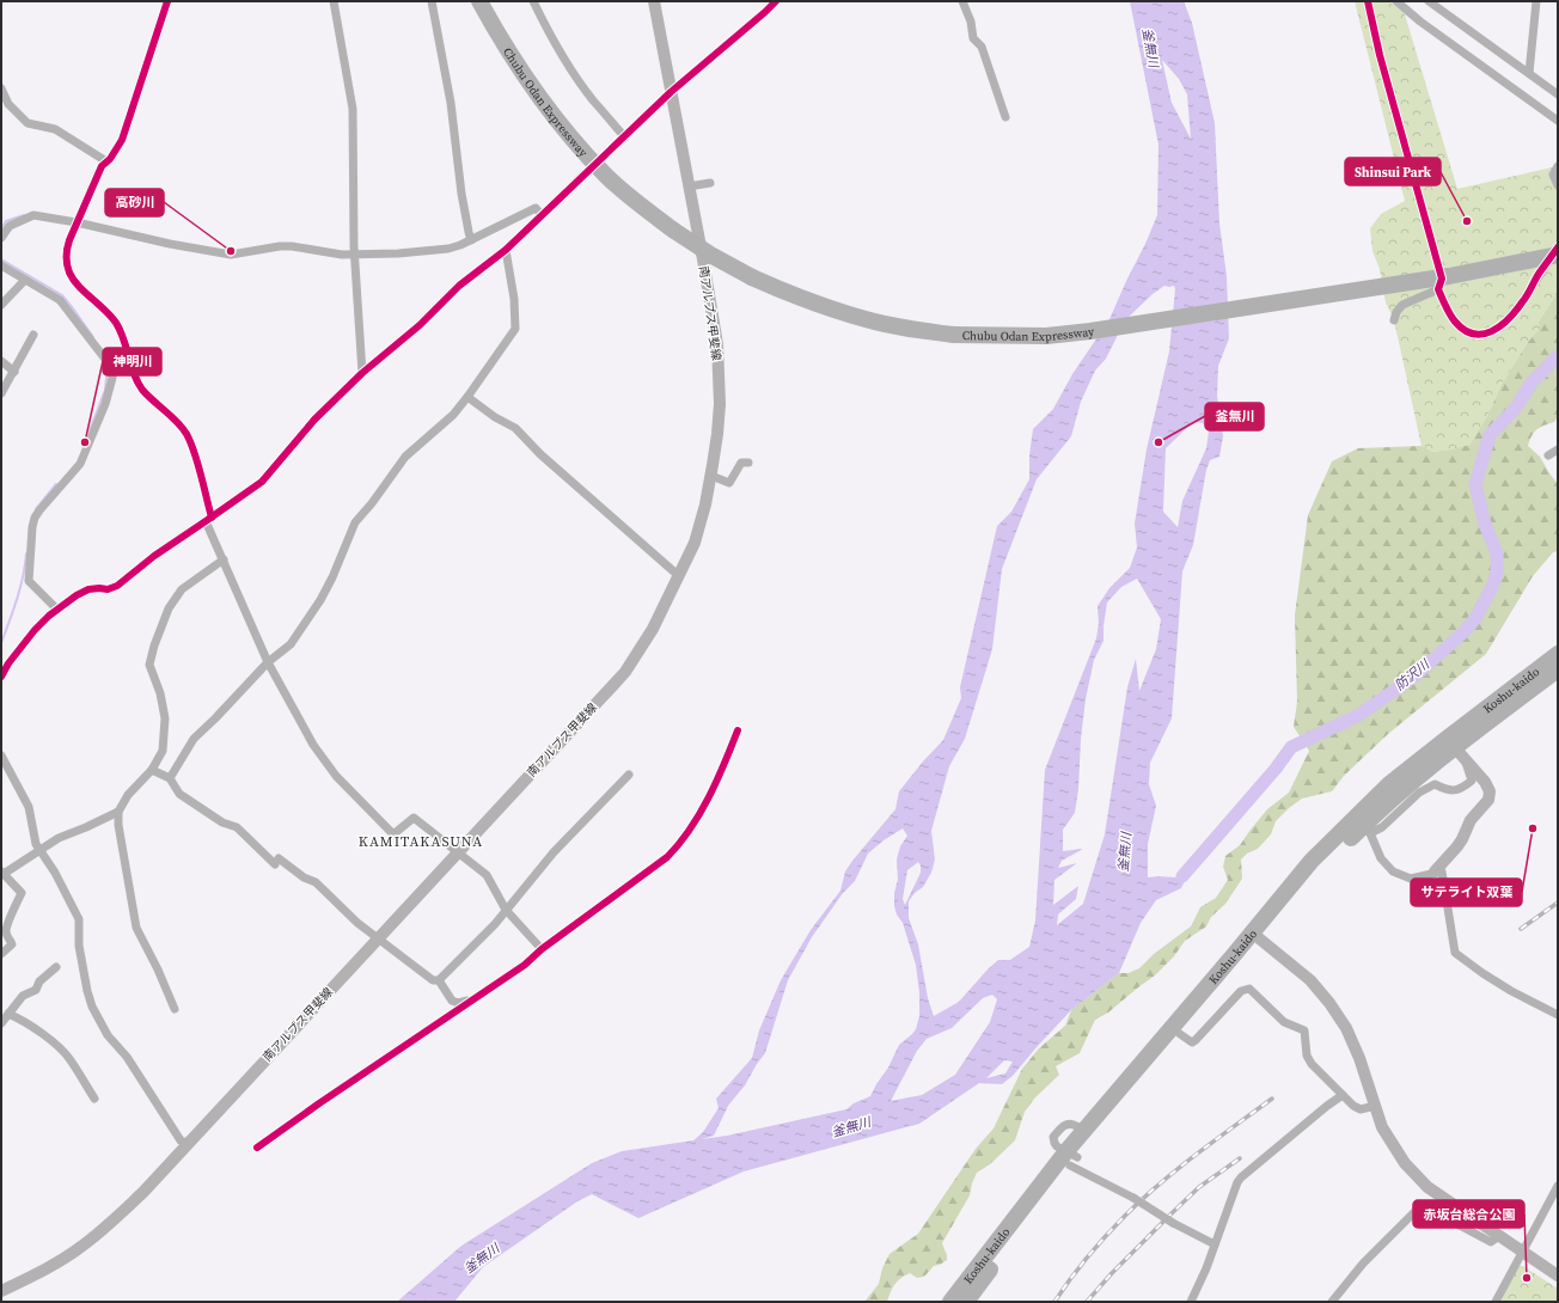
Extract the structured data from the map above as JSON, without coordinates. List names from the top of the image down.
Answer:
{
  "streets": {
    "highway": ["Chubu Odan Expressway", "Koshu-kaido"],
    "main road": ["南アルプス甲斐線"]
  },
  "districts": ["KAMITAKASUNA"],
  "water": ["釜無川", "防沢川"],
  "places": [
    "Shinsui Park",
    "高砂川",
    "神明川",
    "釜無川",
    "サテライト双葉",
    "赤坂台総合公園"
  ]
}
